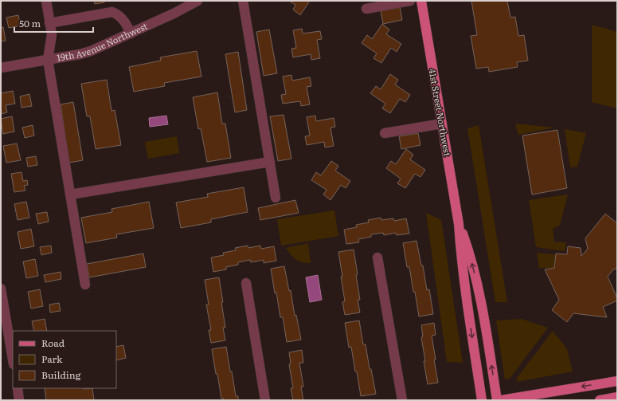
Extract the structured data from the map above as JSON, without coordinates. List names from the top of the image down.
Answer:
{
  "streets": {
    "main road": ["41st Street Northwest"],
    "street": ["19th Avenue Northwest"]
  },
  "legend": ["Road", "Park", "Building"],
  "scale_bar": "50 m"
}
